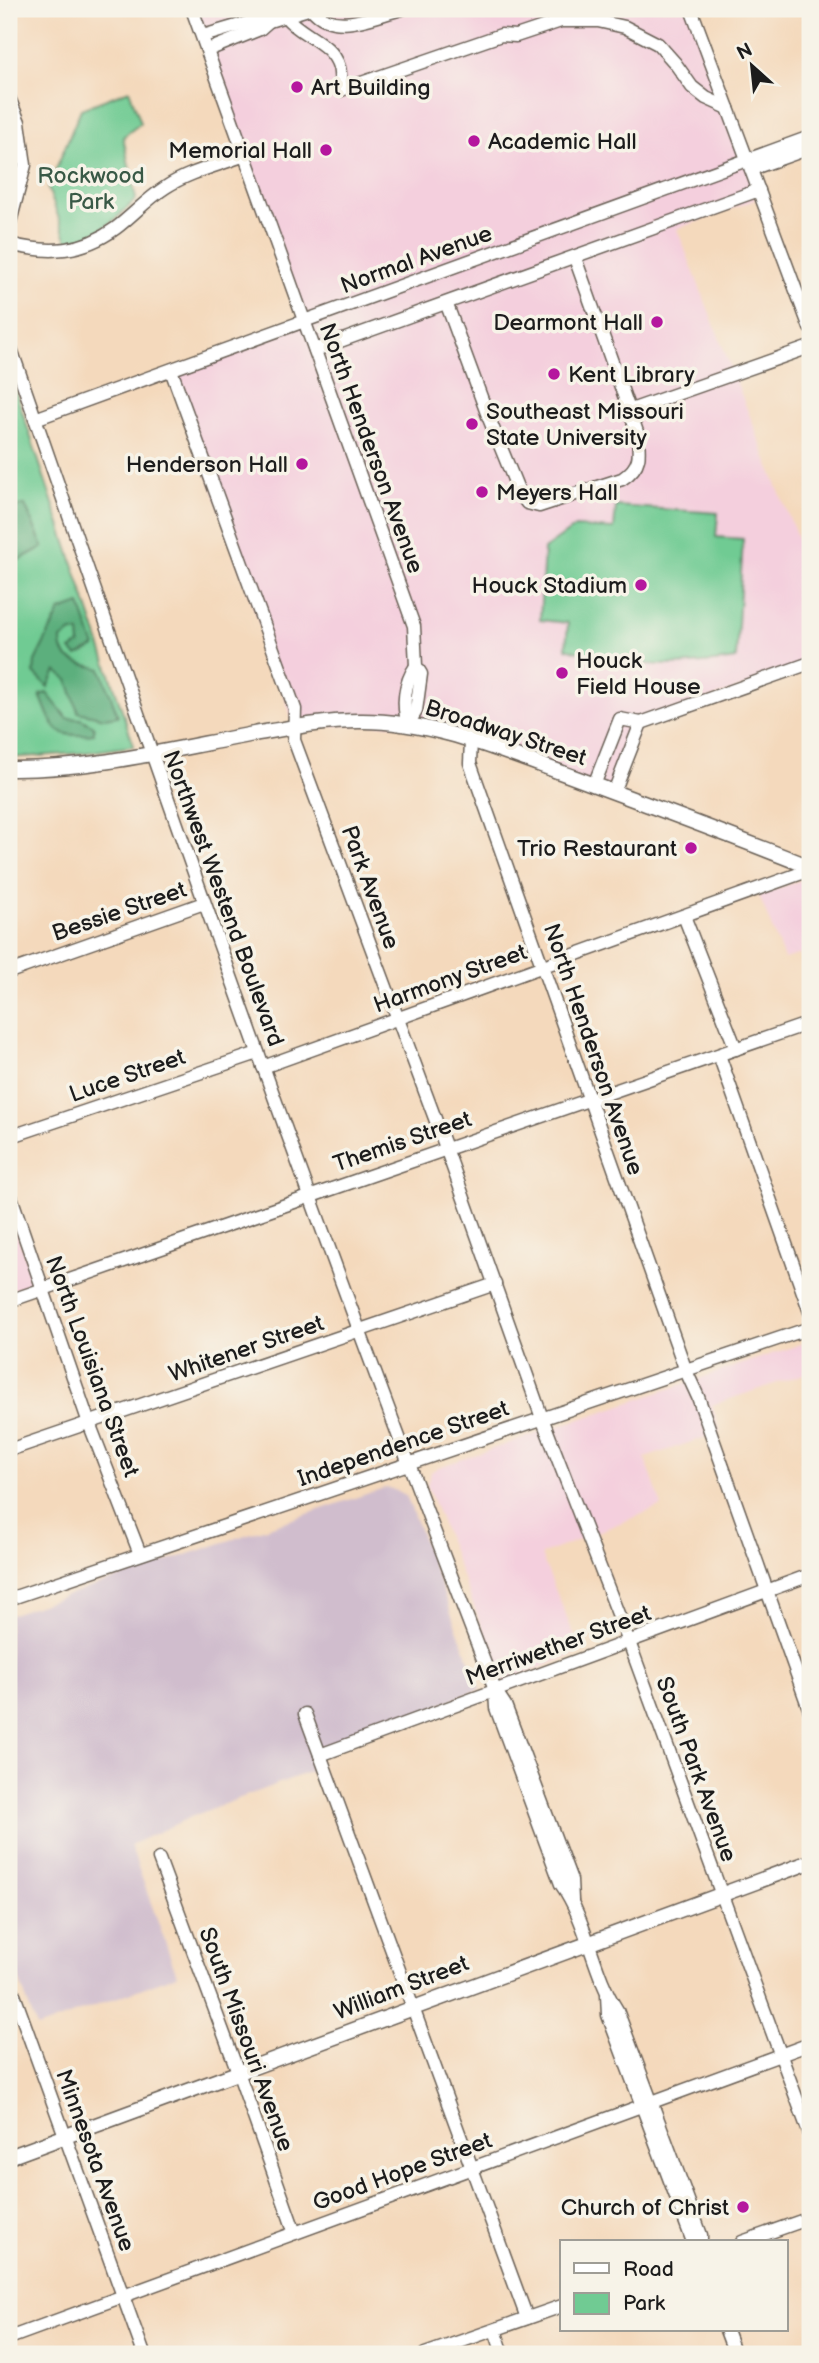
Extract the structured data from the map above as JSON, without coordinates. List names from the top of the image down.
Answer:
{
  "streets": {
    "main road": ["Broadway Street", "William Street"],
    "street": [
      "Normal Avenue",
      "North Henderson Avenue",
      "Park Avenue",
      "Northwest Westend Boulevard",
      "Bessie Street",
      "Harmony Street",
      "Luce Street",
      "Themis Street",
      "Whitener Street",
      "North Louisiana Street",
      "Independence Street",
      "Merriwether Street",
      "South Park Avenue",
      "South Missouri Avenue",
      "Minnesota Avenue",
      "Good Hope Street"
    ]
  },
  "crossings": [
    ["Normal Avenue", "North Henderson Avenue"],
    ["Normal Avenue", "Park Avenue"],
    ["Normal Avenue", "Northwest Westend Boulevard"],
    ["North Henderson Avenue", "Broadway Street"],
    ["North Henderson Avenue", "Harmony Street"],
    ["North Henderson Avenue", "Themis Street"],
    ["North Henderson Avenue", "Independence Street"],
    ["North Henderson Avenue", "Merriwether Street"],
    ["Broadway Street", "Park Avenue"],
    ["Broadway Street", "Northwest Westend Boulevard"],
    ["Broadway Street", "Harmony Street"],
    ["Park Avenue", "Harmony Street"],
    ["Park Avenue", "Themis Street"],
    ["Park Avenue", "Whitener Street"],
    ["Park Avenue", "Independence Street"],
    ["Park Avenue", "South Park Avenue"],
    ["Northwest Westend Boulevard", "Bessie Street"],
    ["Northwest Westend Boulevard", "Harmony Street"],
    ["Northwest Westend Boulevard", "Luce Street"],
    ["Northwest Westend Boulevard", "Themis Street"],
    ["Northwest Westend Boulevard", "Whitener Street"],
    ["Northwest Westend Boulevard", "Independence Street"],
    ["Northwest Westend Boulevard", "Merriwether Street"],
    ["Northwest Westend Boulevard", "William Street"],
    ["Northwest Westend Boulevard", "Good Hope Street"],
    ["Themis Street", "North Louisiana Street"],
    ["Whitener Street", "North Louisiana Street"],
    ["North Louisiana Street", "Independence Street"],
    ["Independence Street", "South Park Avenue"],
    ["Merriwether Street", "South Park Avenue"],
    ["South Park Avenue", "William Street"],
    ["South Park Avenue", "Good Hope Street"],
    ["William Street", "South Missouri Avenue"],
    ["William Street", "Minnesota Avenue"],
    ["South Missouri Avenue", "Good Hope Street"],
    ["Minnesota Avenue", "Good Hope Street"]
  ],
  "parks": ["Rockwood Park"],
  "places": [
    "Art Building",
    "Academic Hall",
    "Memorial Hall",
    "Dearmont Hall",
    "Kent Library",
    "Southeast Missouri State University",
    "Henderson Hall",
    "Meyers Hall",
    "Houck Stadium",
    "Houck Field House",
    "Trio Restaurant",
    "Church of Christ"
  ],
  "legend": ["Road", "Park"],
  "north": "top left"
}
